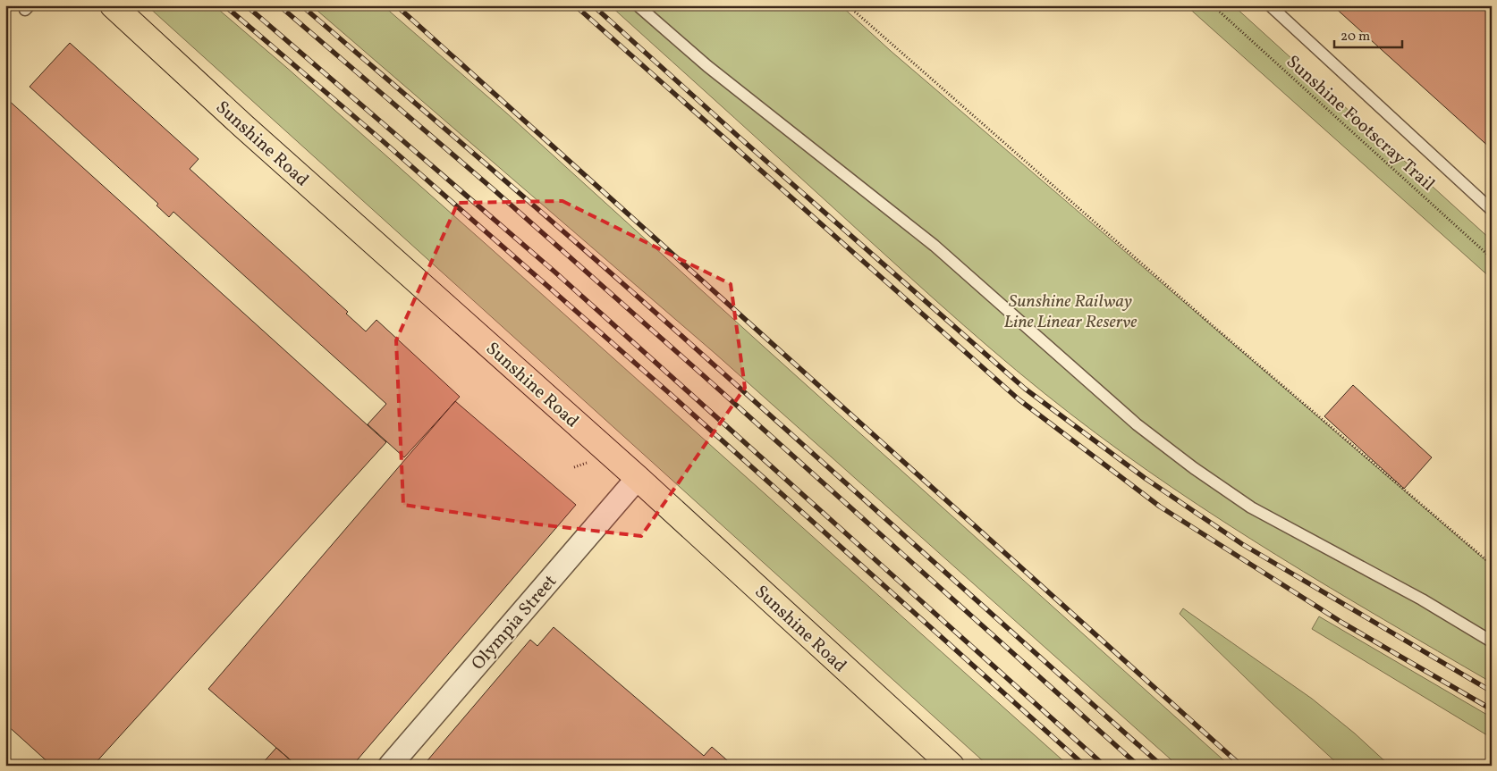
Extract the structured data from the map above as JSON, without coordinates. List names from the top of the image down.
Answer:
{
  "streets": {
    "main road": ["Sunshine Road"],
    "street": ["Olympia Street"],
    "path": ["Sunshine Footscray Trail"]
  },
  "crossings": [
    ["Sunshine Road", "Olympia Street"]
  ],
  "parks": ["Sunshine Railway Line Linear Reserve"],
  "scale_bar": "20 m"
}
